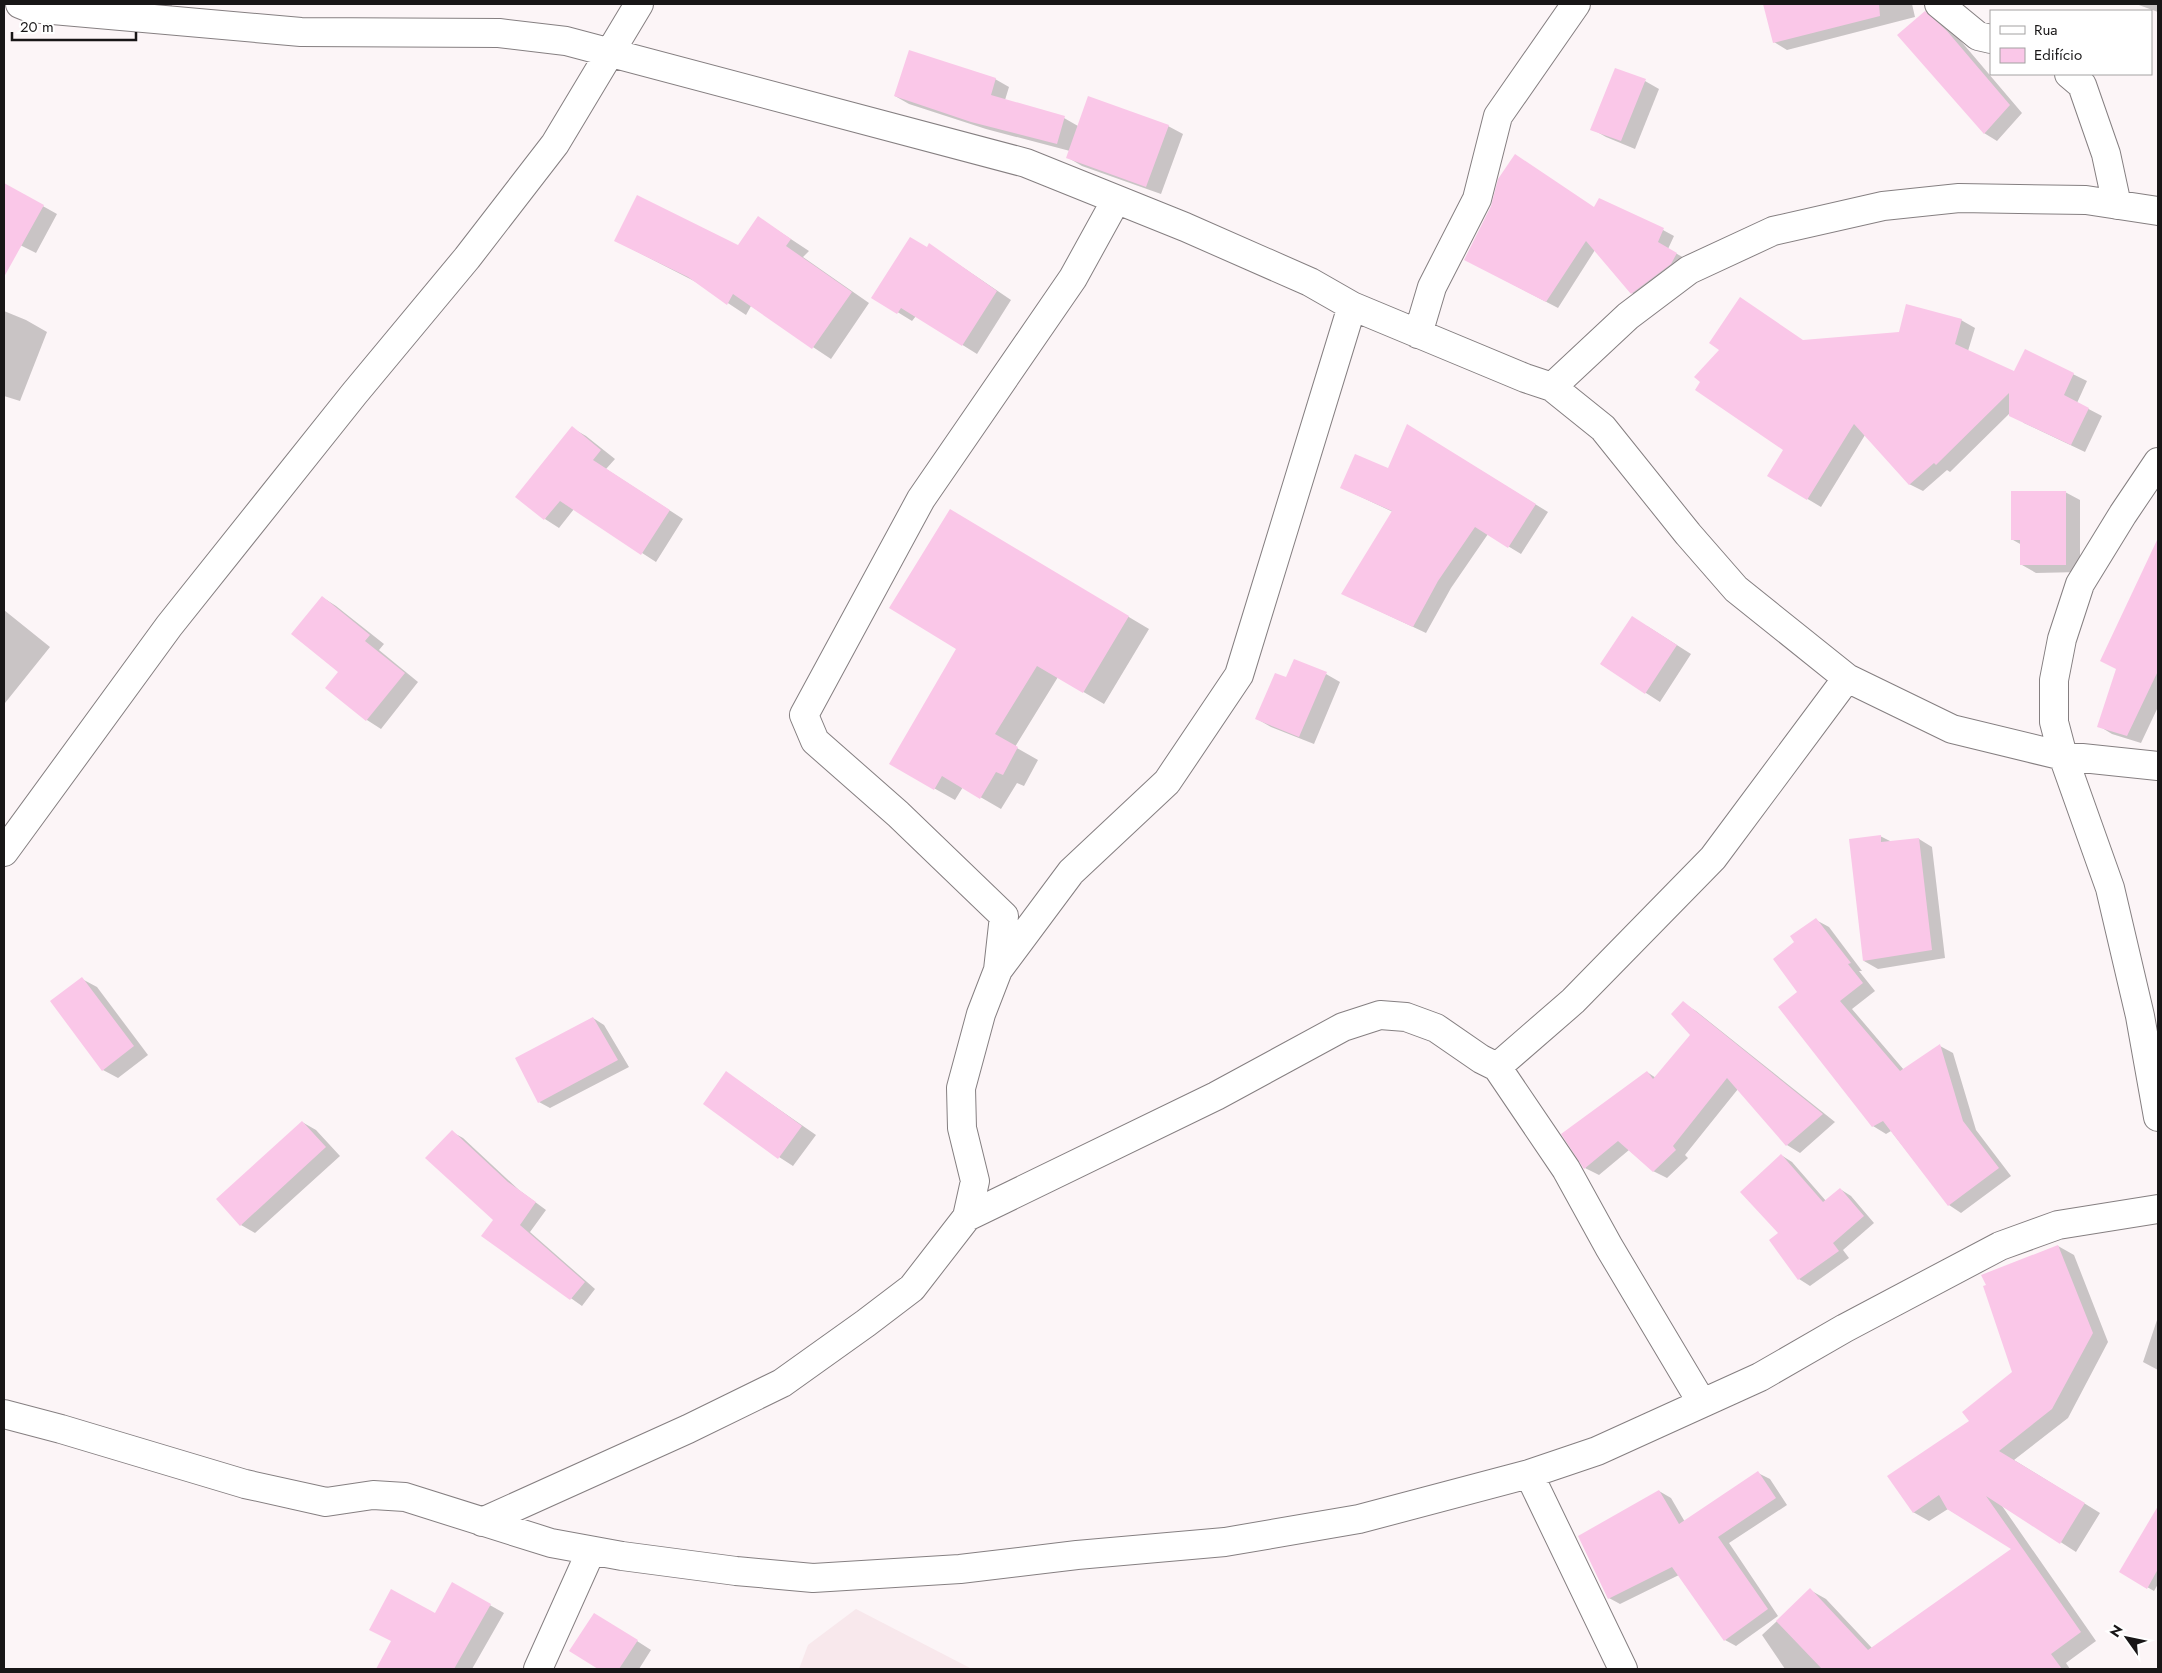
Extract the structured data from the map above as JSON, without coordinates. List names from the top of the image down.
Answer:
{
  "legend": ["Rua", "Edifício"],
  "scale_bar": "20 m",
  "north": "top left"
}
